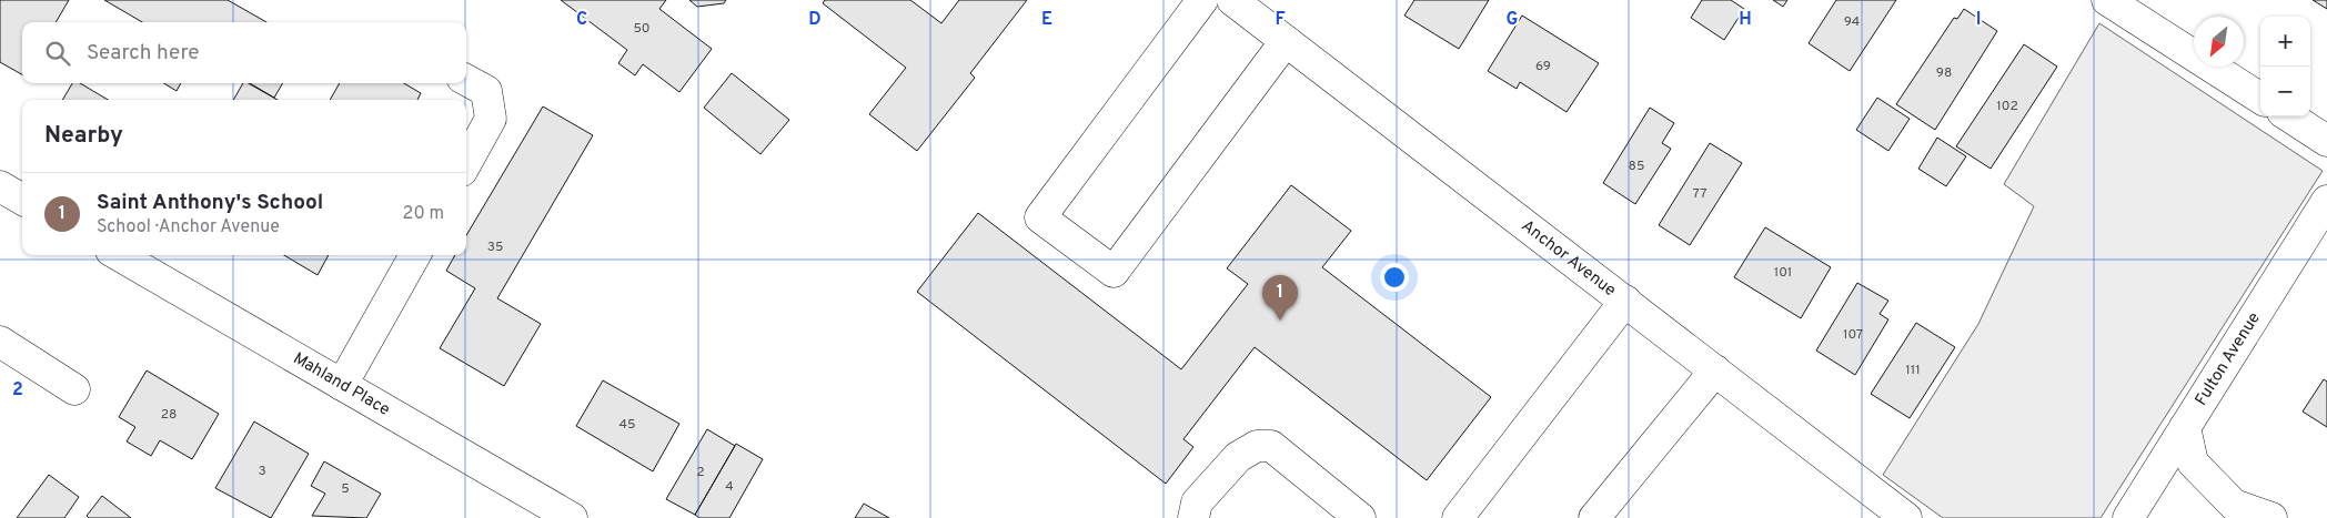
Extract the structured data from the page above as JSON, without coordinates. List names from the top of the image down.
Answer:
{
  "streets": {
    "street": ["Anchor Avenue", "Fulton Avenue", "Mahland Place"]
  },
  "house_numbers": [
    "94",
    "50",
    "69",
    "98",
    "102",
    "85",
    "77",
    "35",
    "101",
    "107",
    "111",
    "28",
    "45",
    "3",
    "2",
    "4",
    "5"
  ],
  "north": "bottom left",
  "page": {
    "map_buttons": ["+", "−"],
    "search": "Search here",
    "heading": "Nearby",
    "list": [
      {
        "mark": "1",
        "name": "Saint Anthony's School",
        "note": "School · Anchor Avenue",
        "value": "20 m"
      }
    ],
    "pins": "1"
  },
  "grid": {
    "columns": [
      "C",
      "D",
      "E",
      "F",
      "G",
      "H",
      "I"
    ],
    "rows": ["2"]
  }
}
